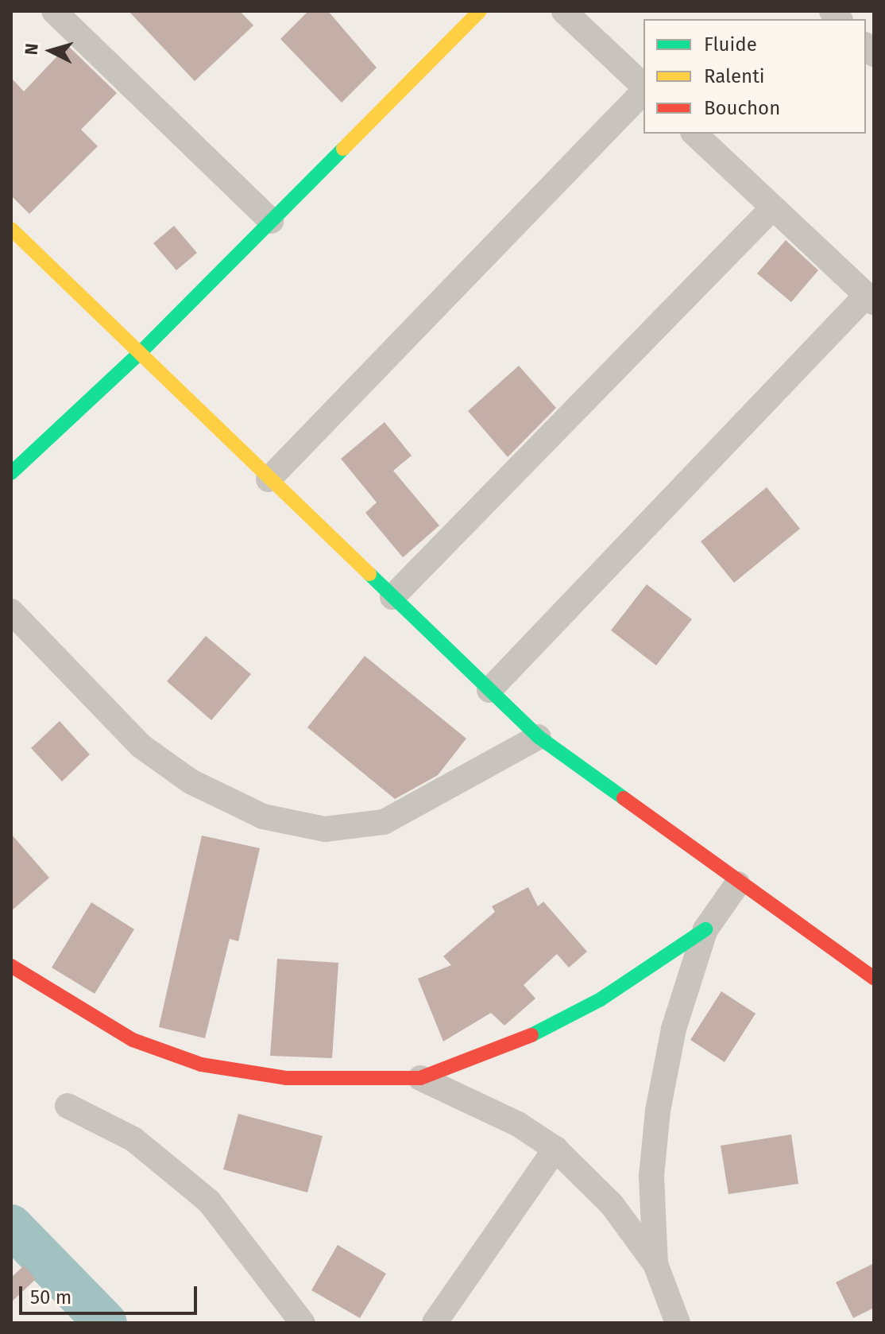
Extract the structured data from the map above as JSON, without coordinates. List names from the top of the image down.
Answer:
{
  "legend": ["Fluide", "Ralenti", "Bouchon"],
  "scale_bar": "50 m",
  "north": "left"
}
